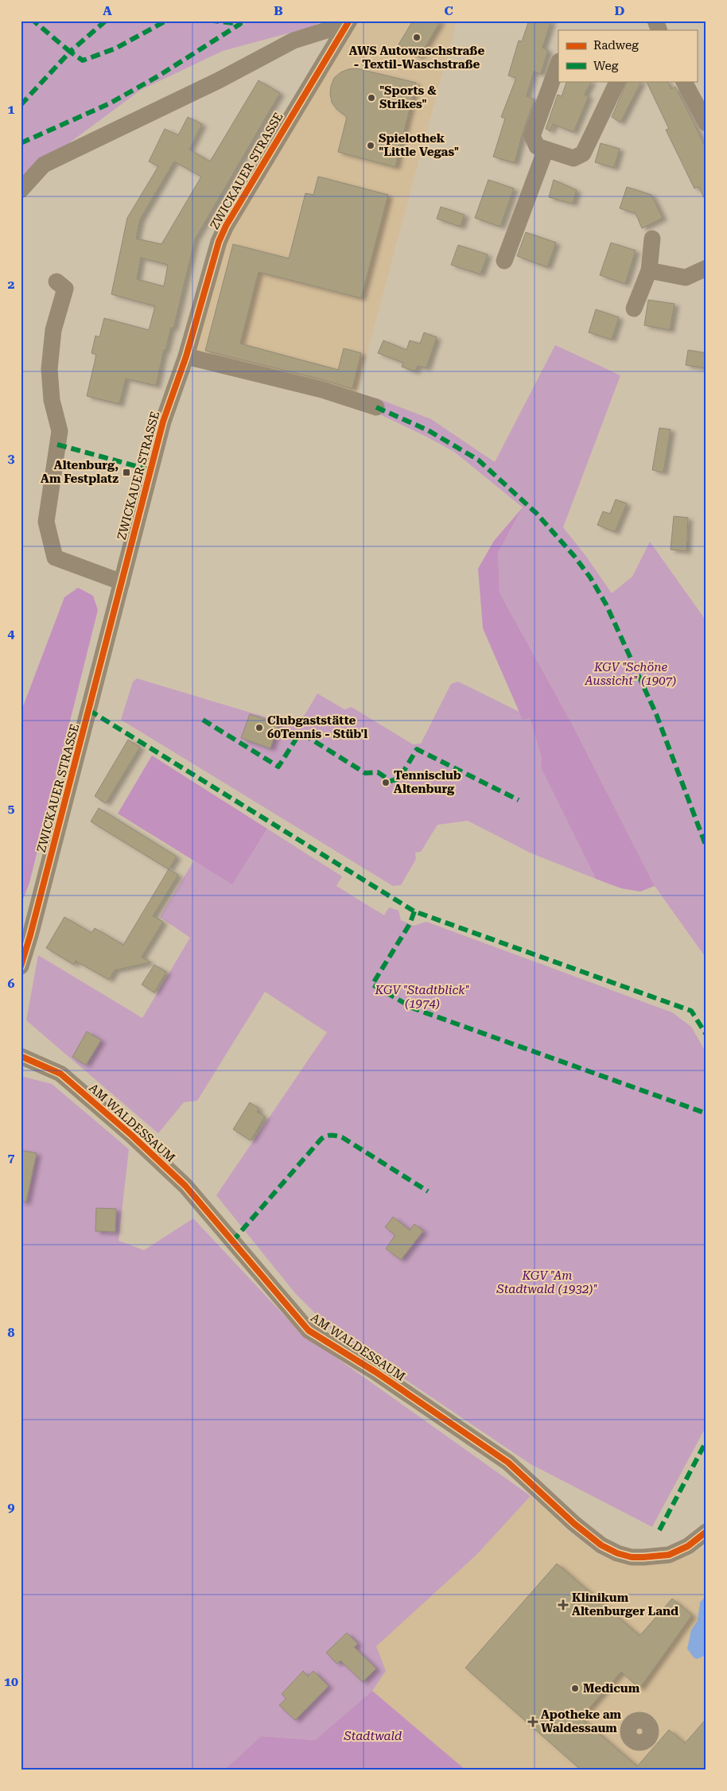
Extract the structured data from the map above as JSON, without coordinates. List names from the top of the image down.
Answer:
{
  "streets": {
    "street": ["ZWICKAUER STRASSE", "AM WALDESSAUM"]
  },
  "parks": [
    "KGV \"Schöne Aussicht\" (1907)",
    "KGV \"Stadtblick\" (1974)",
    "KGV \"Am Stadtwald (1932)\"",
    "Stadtwald"
  ],
  "places": {
    "other": [
      "AWS Autowaschstraße - Textil-Waschstraße",
      "\"Sports & Strikes\"",
      "Spielothek \"Little Vegas\"",
      "Clubgaststätte 60Tennis - Stüb'l",
      "Tennisclub Altenburg",
      "Medicum"
    ],
    "transit": ["Altenburg, Am Festplatz"],
    "health": ["Klinikum Altenburger Land", "Apotheke am Waldessaum"]
  },
  "legend": ["Radweg", "Weg"],
  "grid": {
    "columns": [
      "A",
      "B",
      "C",
      "D"
    ],
    "rows": [
      "1",
      "2",
      "3",
      "4",
      "5",
      "6",
      "7",
      "8",
      "9",
      "10"
    ]
  }
}
